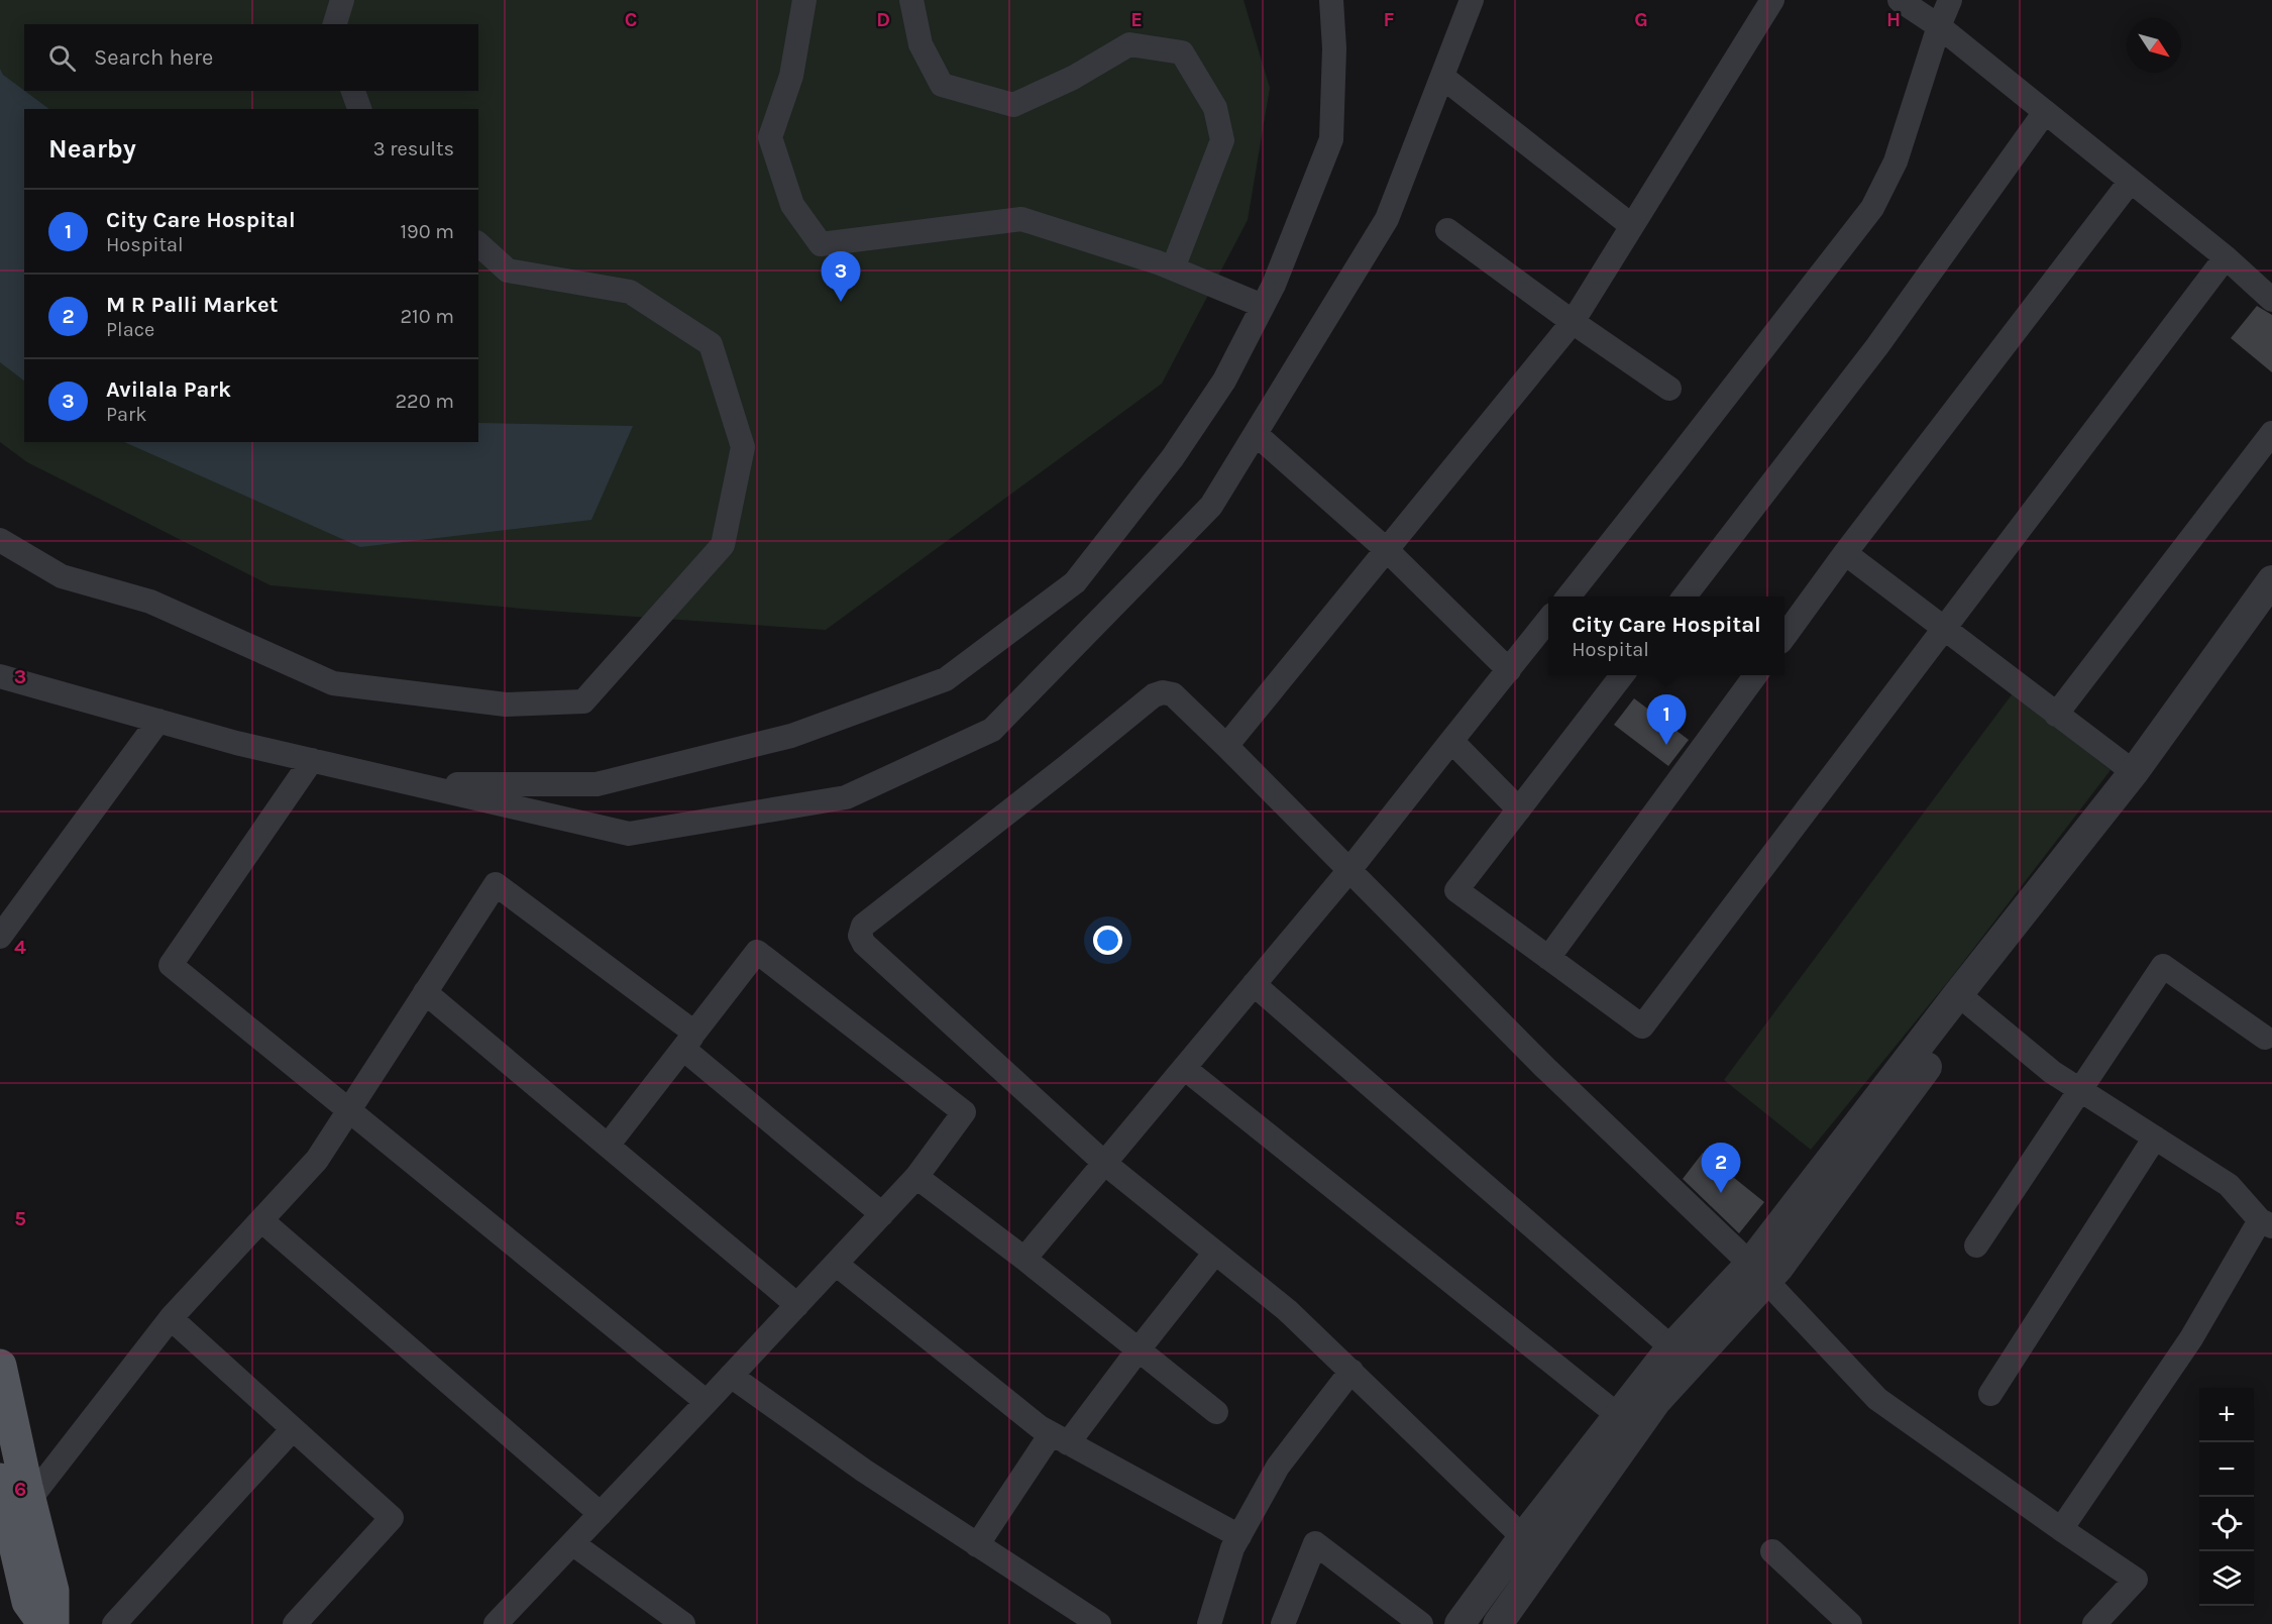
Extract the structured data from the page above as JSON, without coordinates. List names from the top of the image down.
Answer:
{
  "north": "bottom right",
  "page": {
    "search": "Search here",
    "heading": ["Nearby", "3 results"],
    "list": [
      {
        "mark": "1",
        "name": "City Care Hospital",
        "note": "Hospital",
        "value": "190 m"
      },
      {
        "mark": "2",
        "name": "M R Palli Market",
        "note": "Place",
        "value": "210 m"
      },
      {
        "mark": "3",
        "name": "Avilala Park",
        "note": "Park",
        "value": "220 m"
      }
    ],
    "pins": ["3", "1", "2"],
    "popup": ["City Care Hospital", "Hospital"],
    "map_buttons": ["+", "−"]
  },
  "grid": {
    "columns": [
      "C",
      "D",
      "E",
      "F",
      "G",
      "H"
    ],
    "rows": [
      "3",
      "4",
      "5",
      "6"
    ]
  }
}
